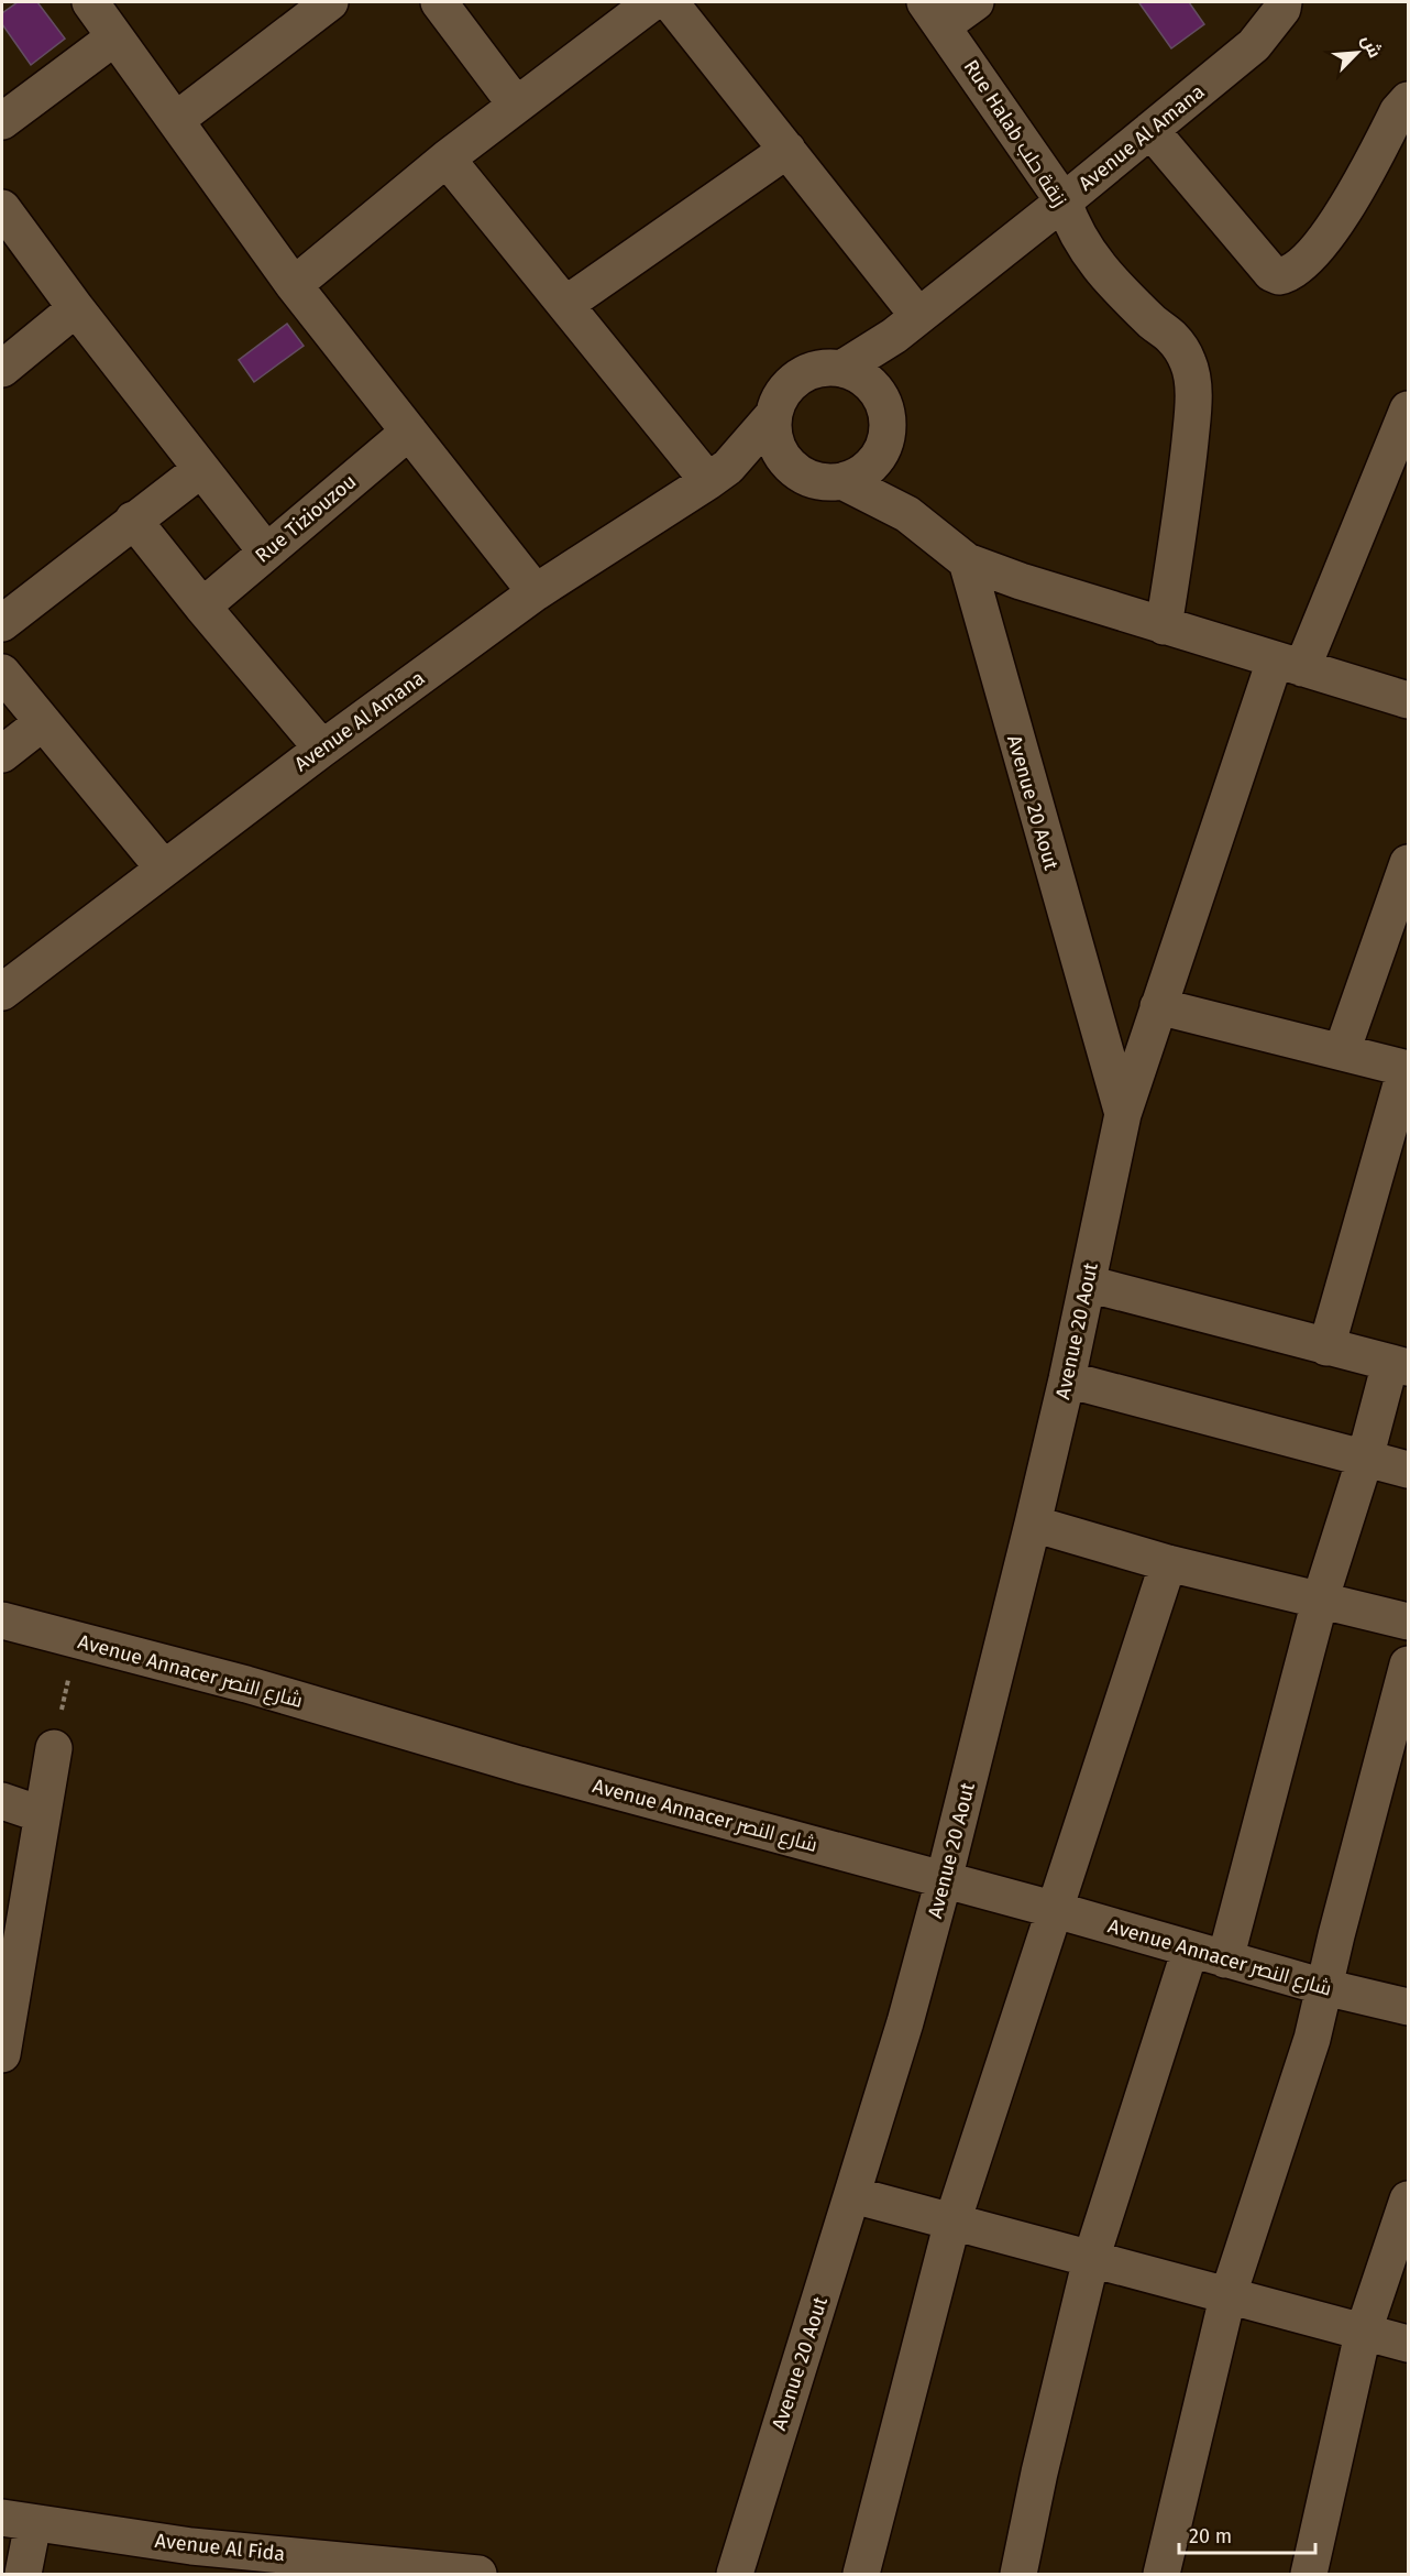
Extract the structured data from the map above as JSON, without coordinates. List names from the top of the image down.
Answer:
{
  "streets": {
    "street": [
      "Rue Halab زنقة حلب",
      "Avenue Al Amana",
      "Rue Tiziouzou",
      "Avenue 20 Aout",
      "Avenue Annacer شارع النصر",
      "Avenue Al Fida"
    ]
  },
  "crossings": [
    ["Rue Halab زنقة حلب", "Avenue Al Amana"],
    ["Avenue 20 Aout", "Avenue Annacer شارع النصر"]
  ],
  "scale_bar": "20 m",
  "north": "top right"
}
